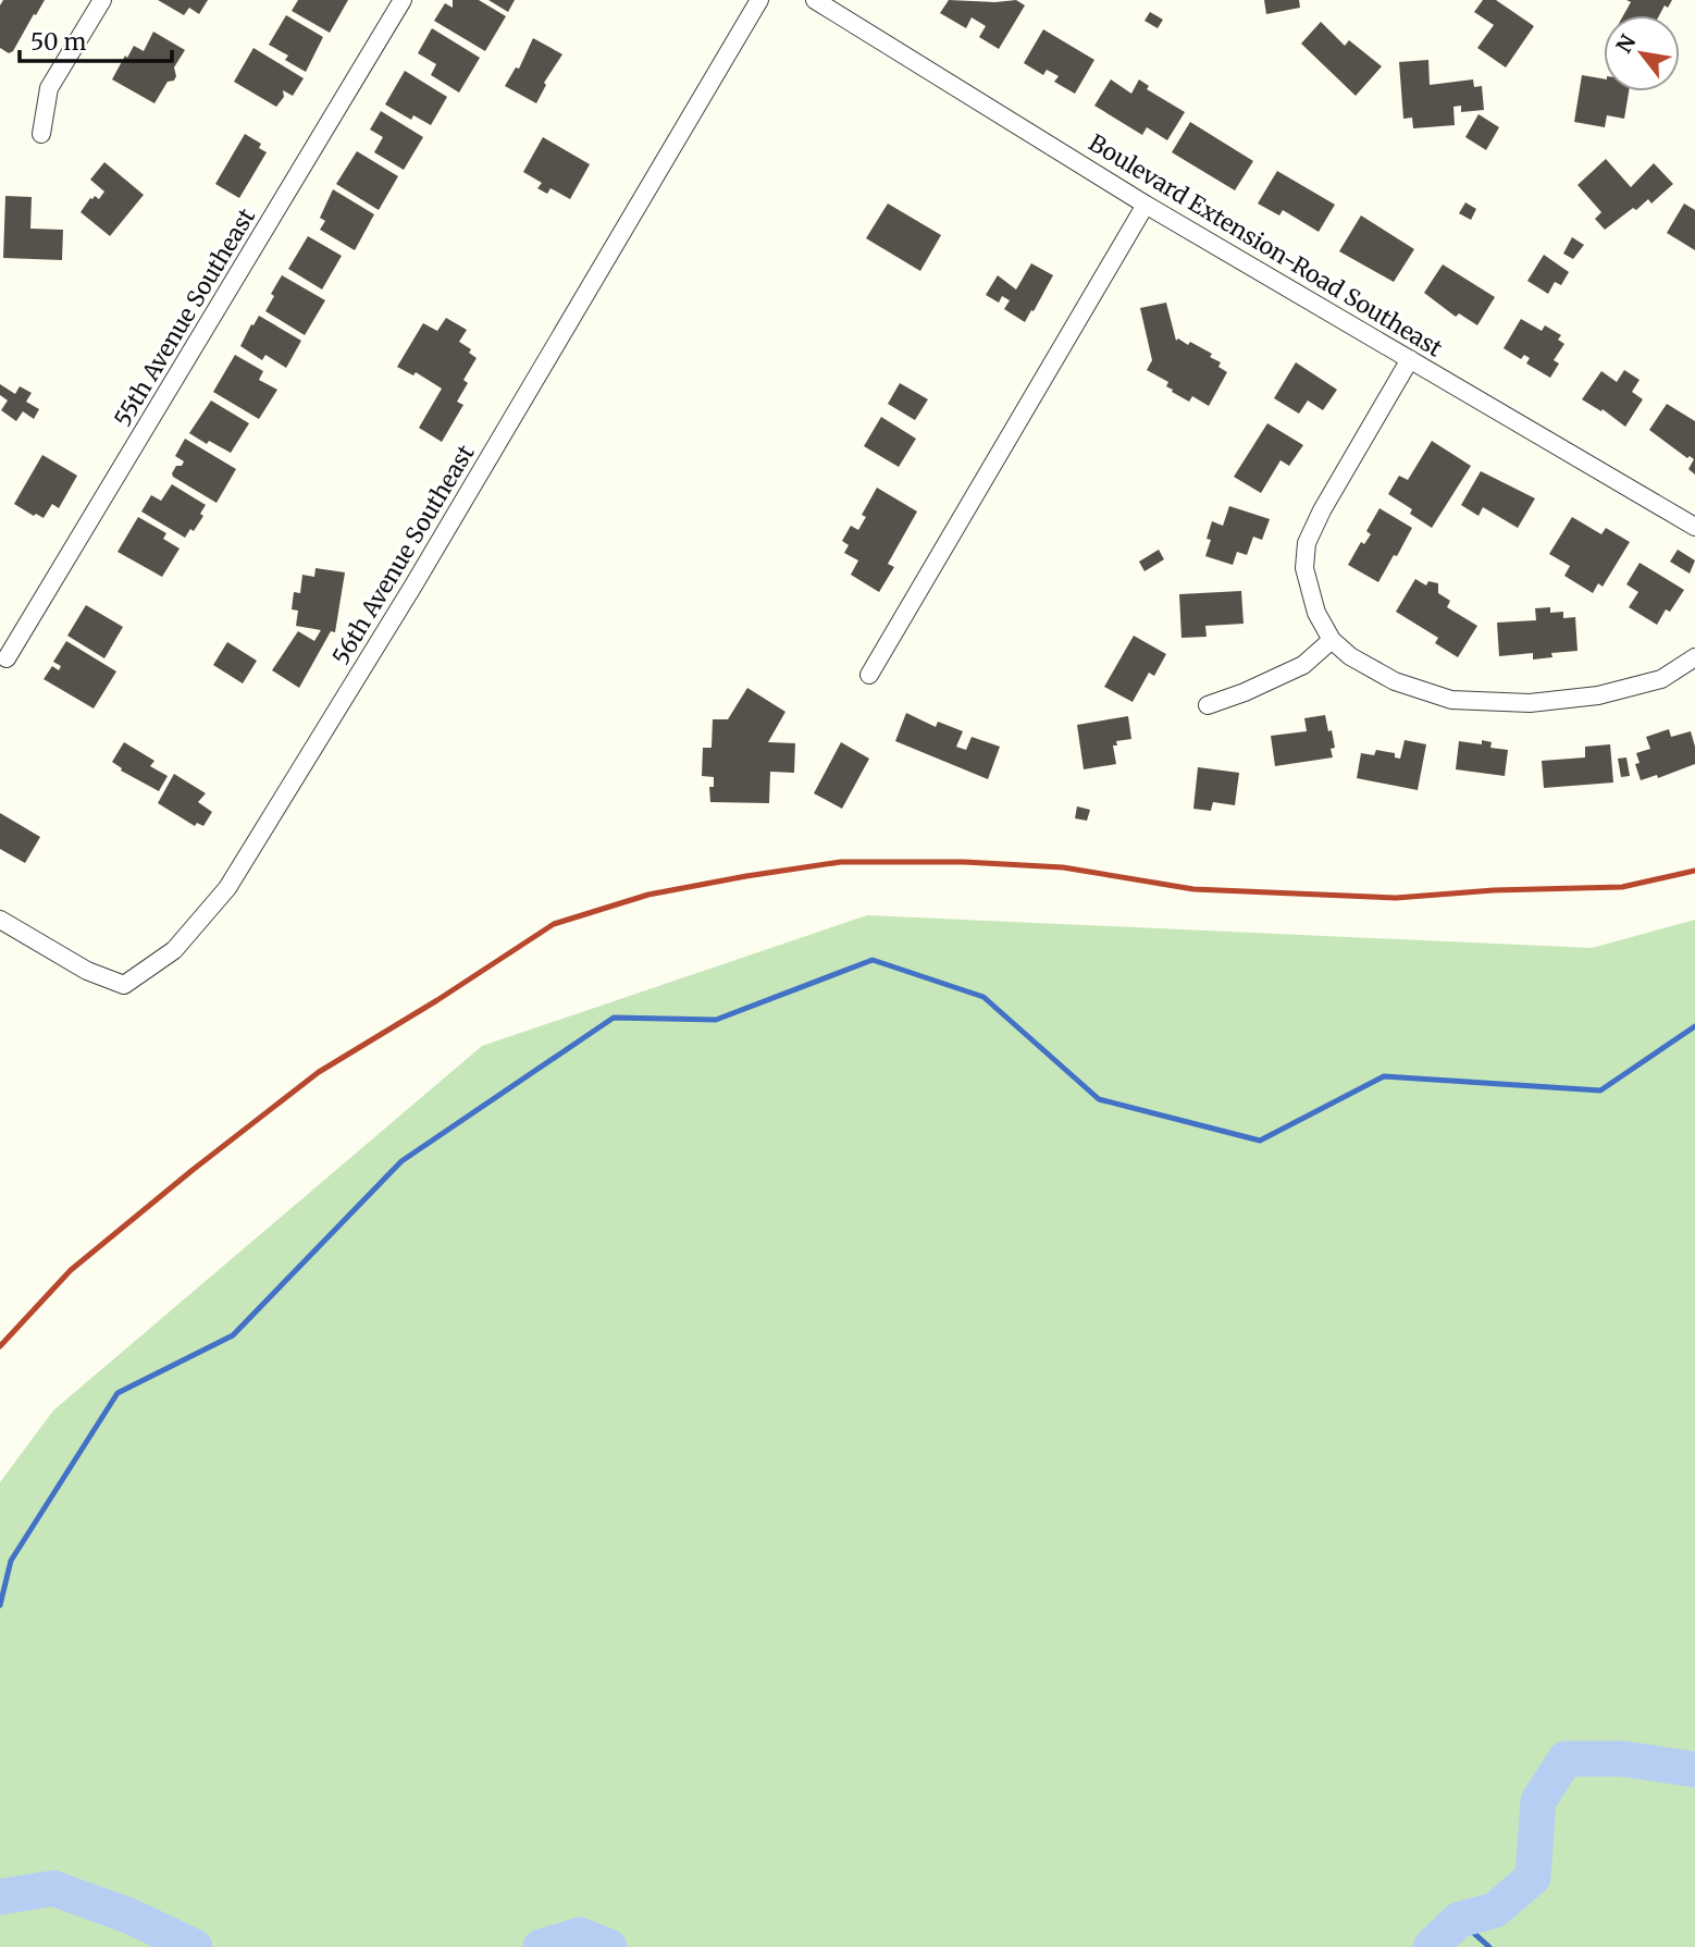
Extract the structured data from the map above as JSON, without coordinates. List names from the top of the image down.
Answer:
{
  "streets": {
    "street": ["Boulevard Extension-Road Southeast", "55th Avenue Southeast", "56th Avenue Southeast"]
  },
  "scale_bar": "50 m",
  "north": "top left"
}
